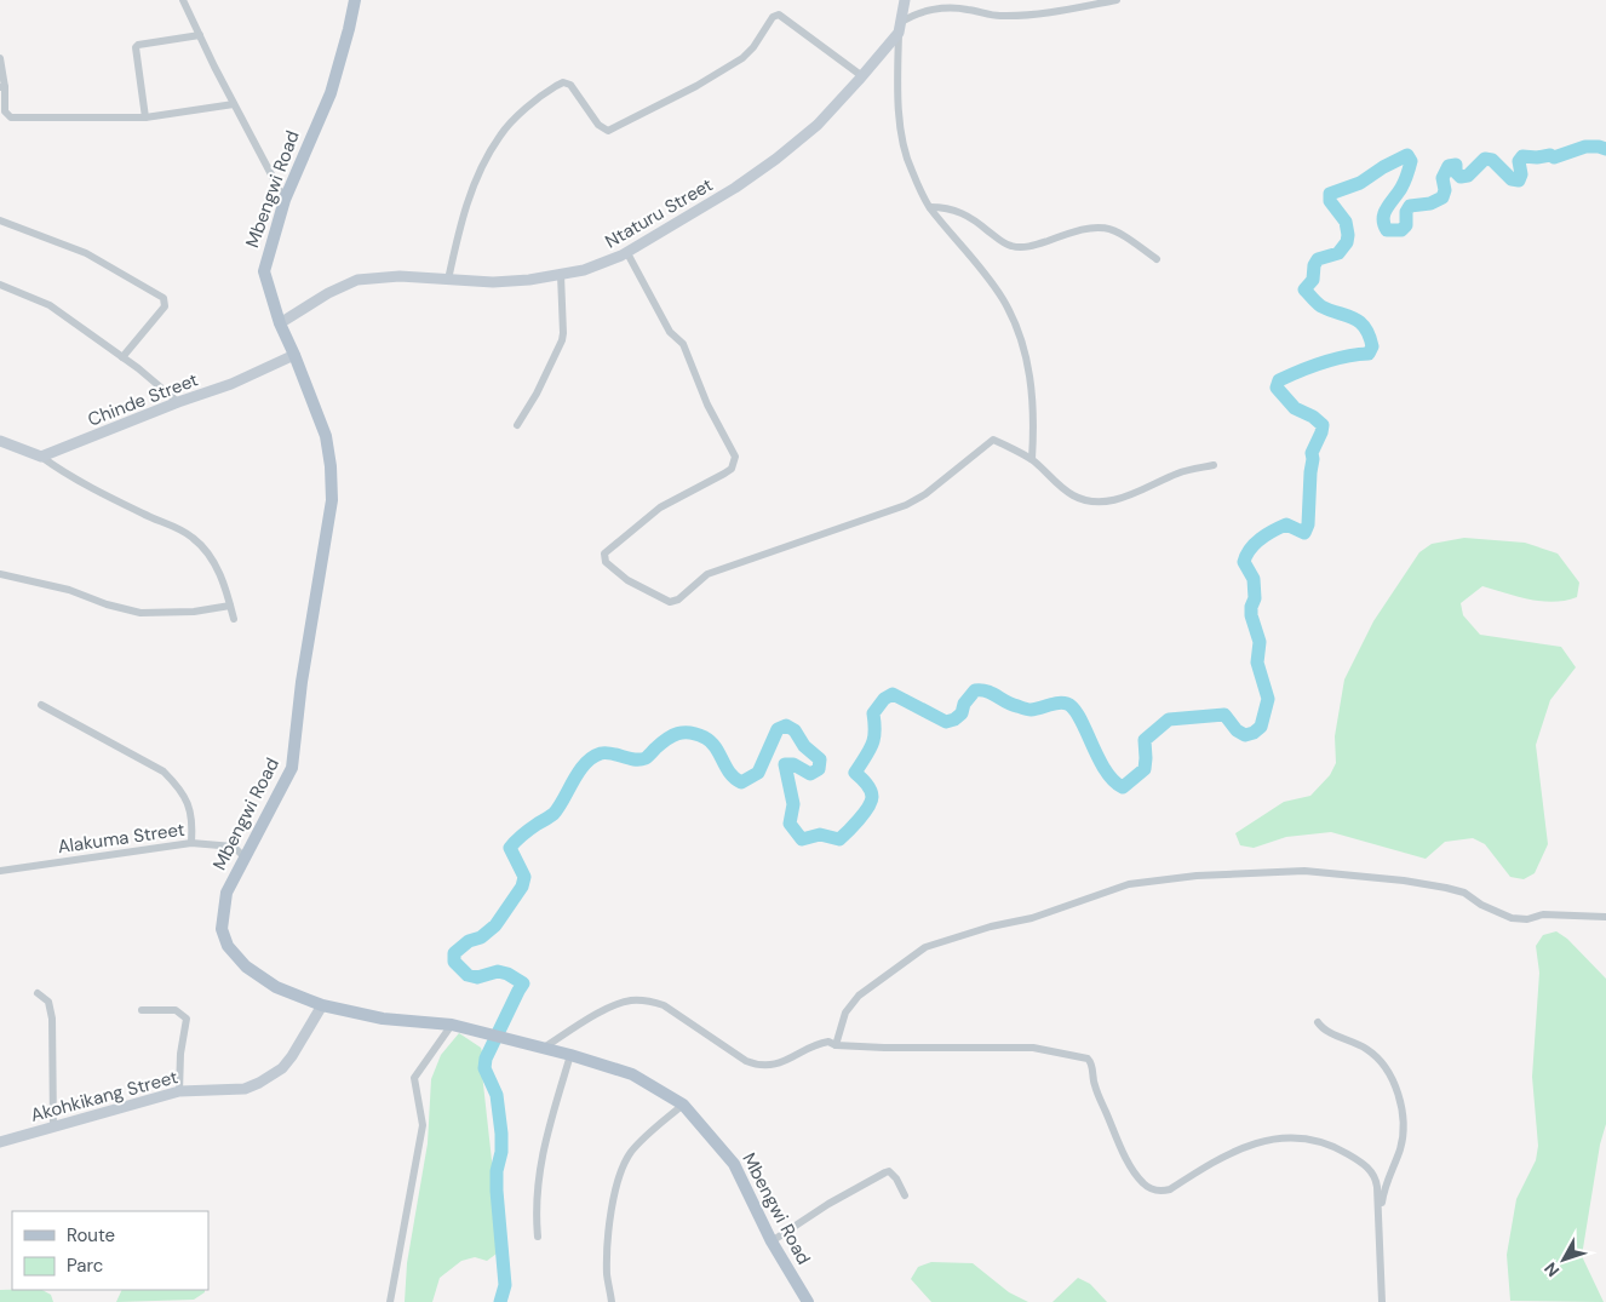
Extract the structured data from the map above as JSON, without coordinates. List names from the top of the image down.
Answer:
{
  "streets": {
    "main road": ["Mbengwi Road"],
    "street": [
      "Ntaturu Street",
      "Chinde Street",
      "Alakuma Street",
      "Akohkikang Street"
    ]
  },
  "crossings": [
    ["Mbengwi Road", "Ntaturu Street"],
    ["Mbengwi Road", "Chinde Street"],
    ["Mbengwi Road", "Alakuma Street"],
    ["Mbengwi Road", "Akohkikang Street"]
  ],
  "legend": ["Route", "Parc"],
  "north": "bottom left"
}
